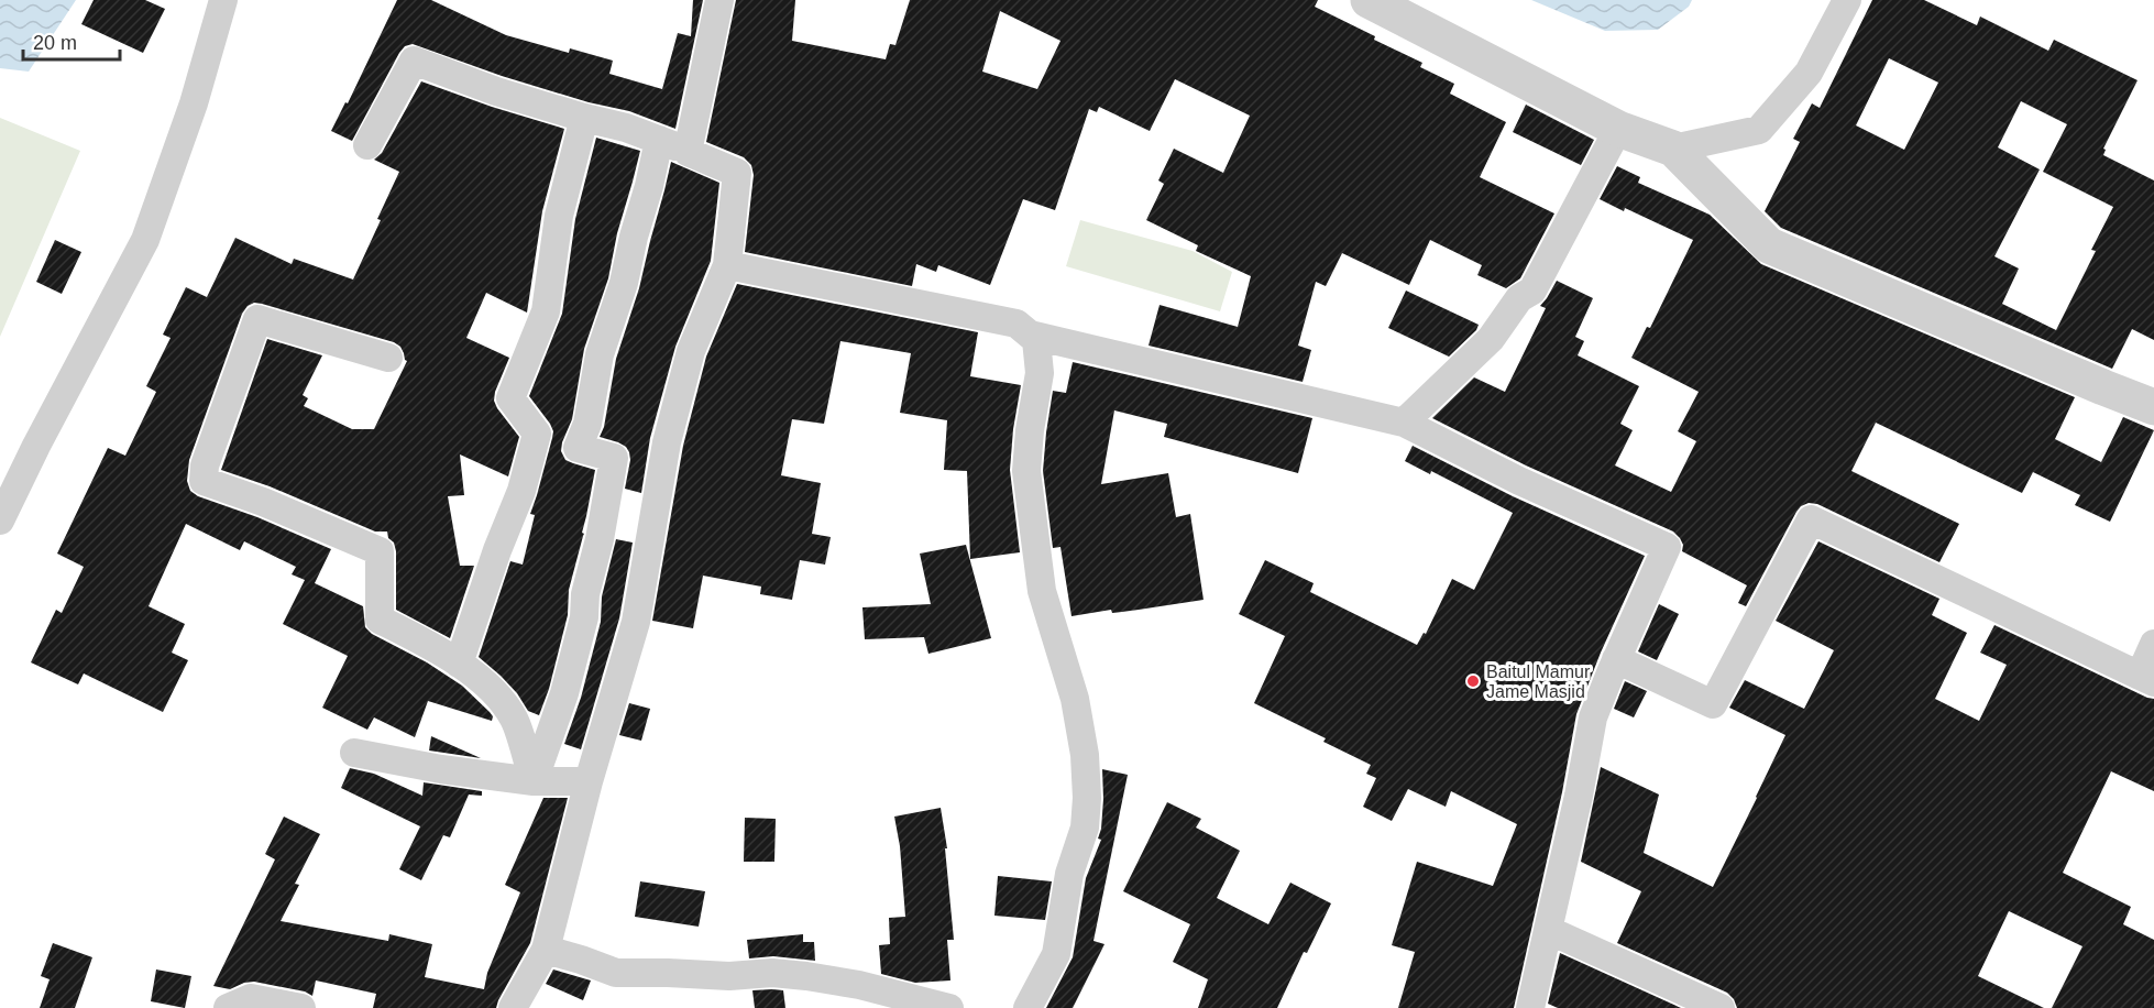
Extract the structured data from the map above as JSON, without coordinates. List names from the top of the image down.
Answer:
{
  "places": ["Baitul Mamur Jame Masjid"],
  "scale_bar": "20 m"
}
